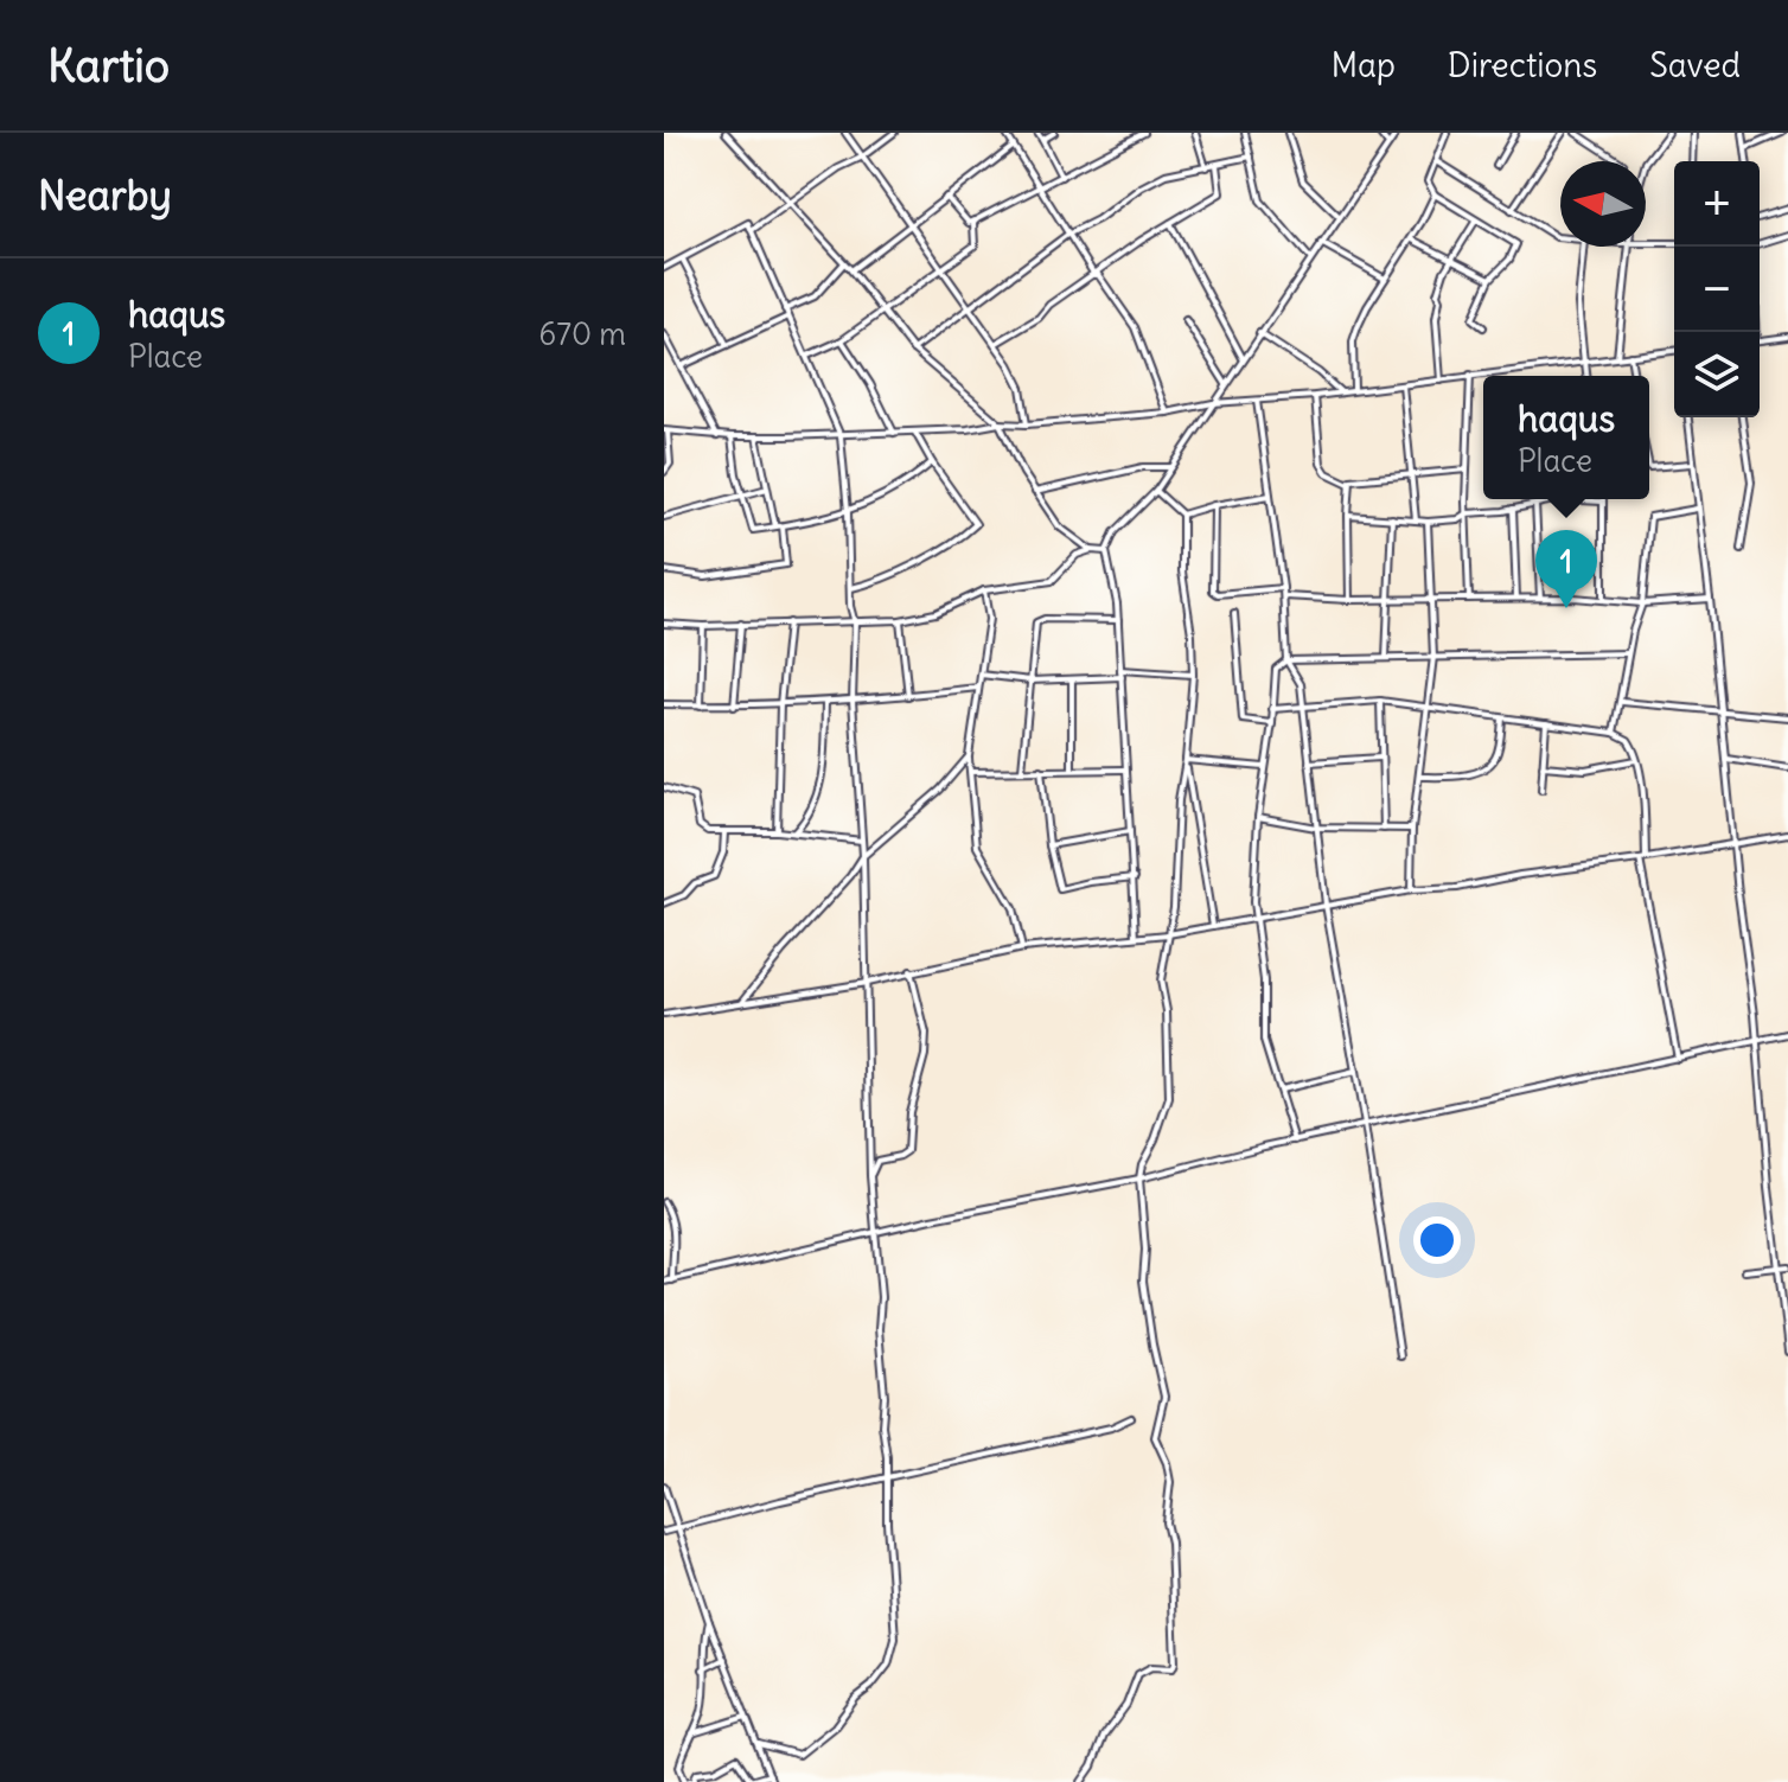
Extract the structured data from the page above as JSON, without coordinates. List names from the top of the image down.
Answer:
{
  "north": "left",
  "page": {
    "header": "Kartio",
    "nav": ["Map", "Directions", "Saved"],
    "heading": "Nearby",
    "map_buttons": ["+", "−"],
    "list": [
      {
        "mark": "1",
        "name": "haqus",
        "note": "Place",
        "value": "670 m"
      }
    ],
    "popup": ["haqus", "Place"],
    "pins": "1"
  }
}
